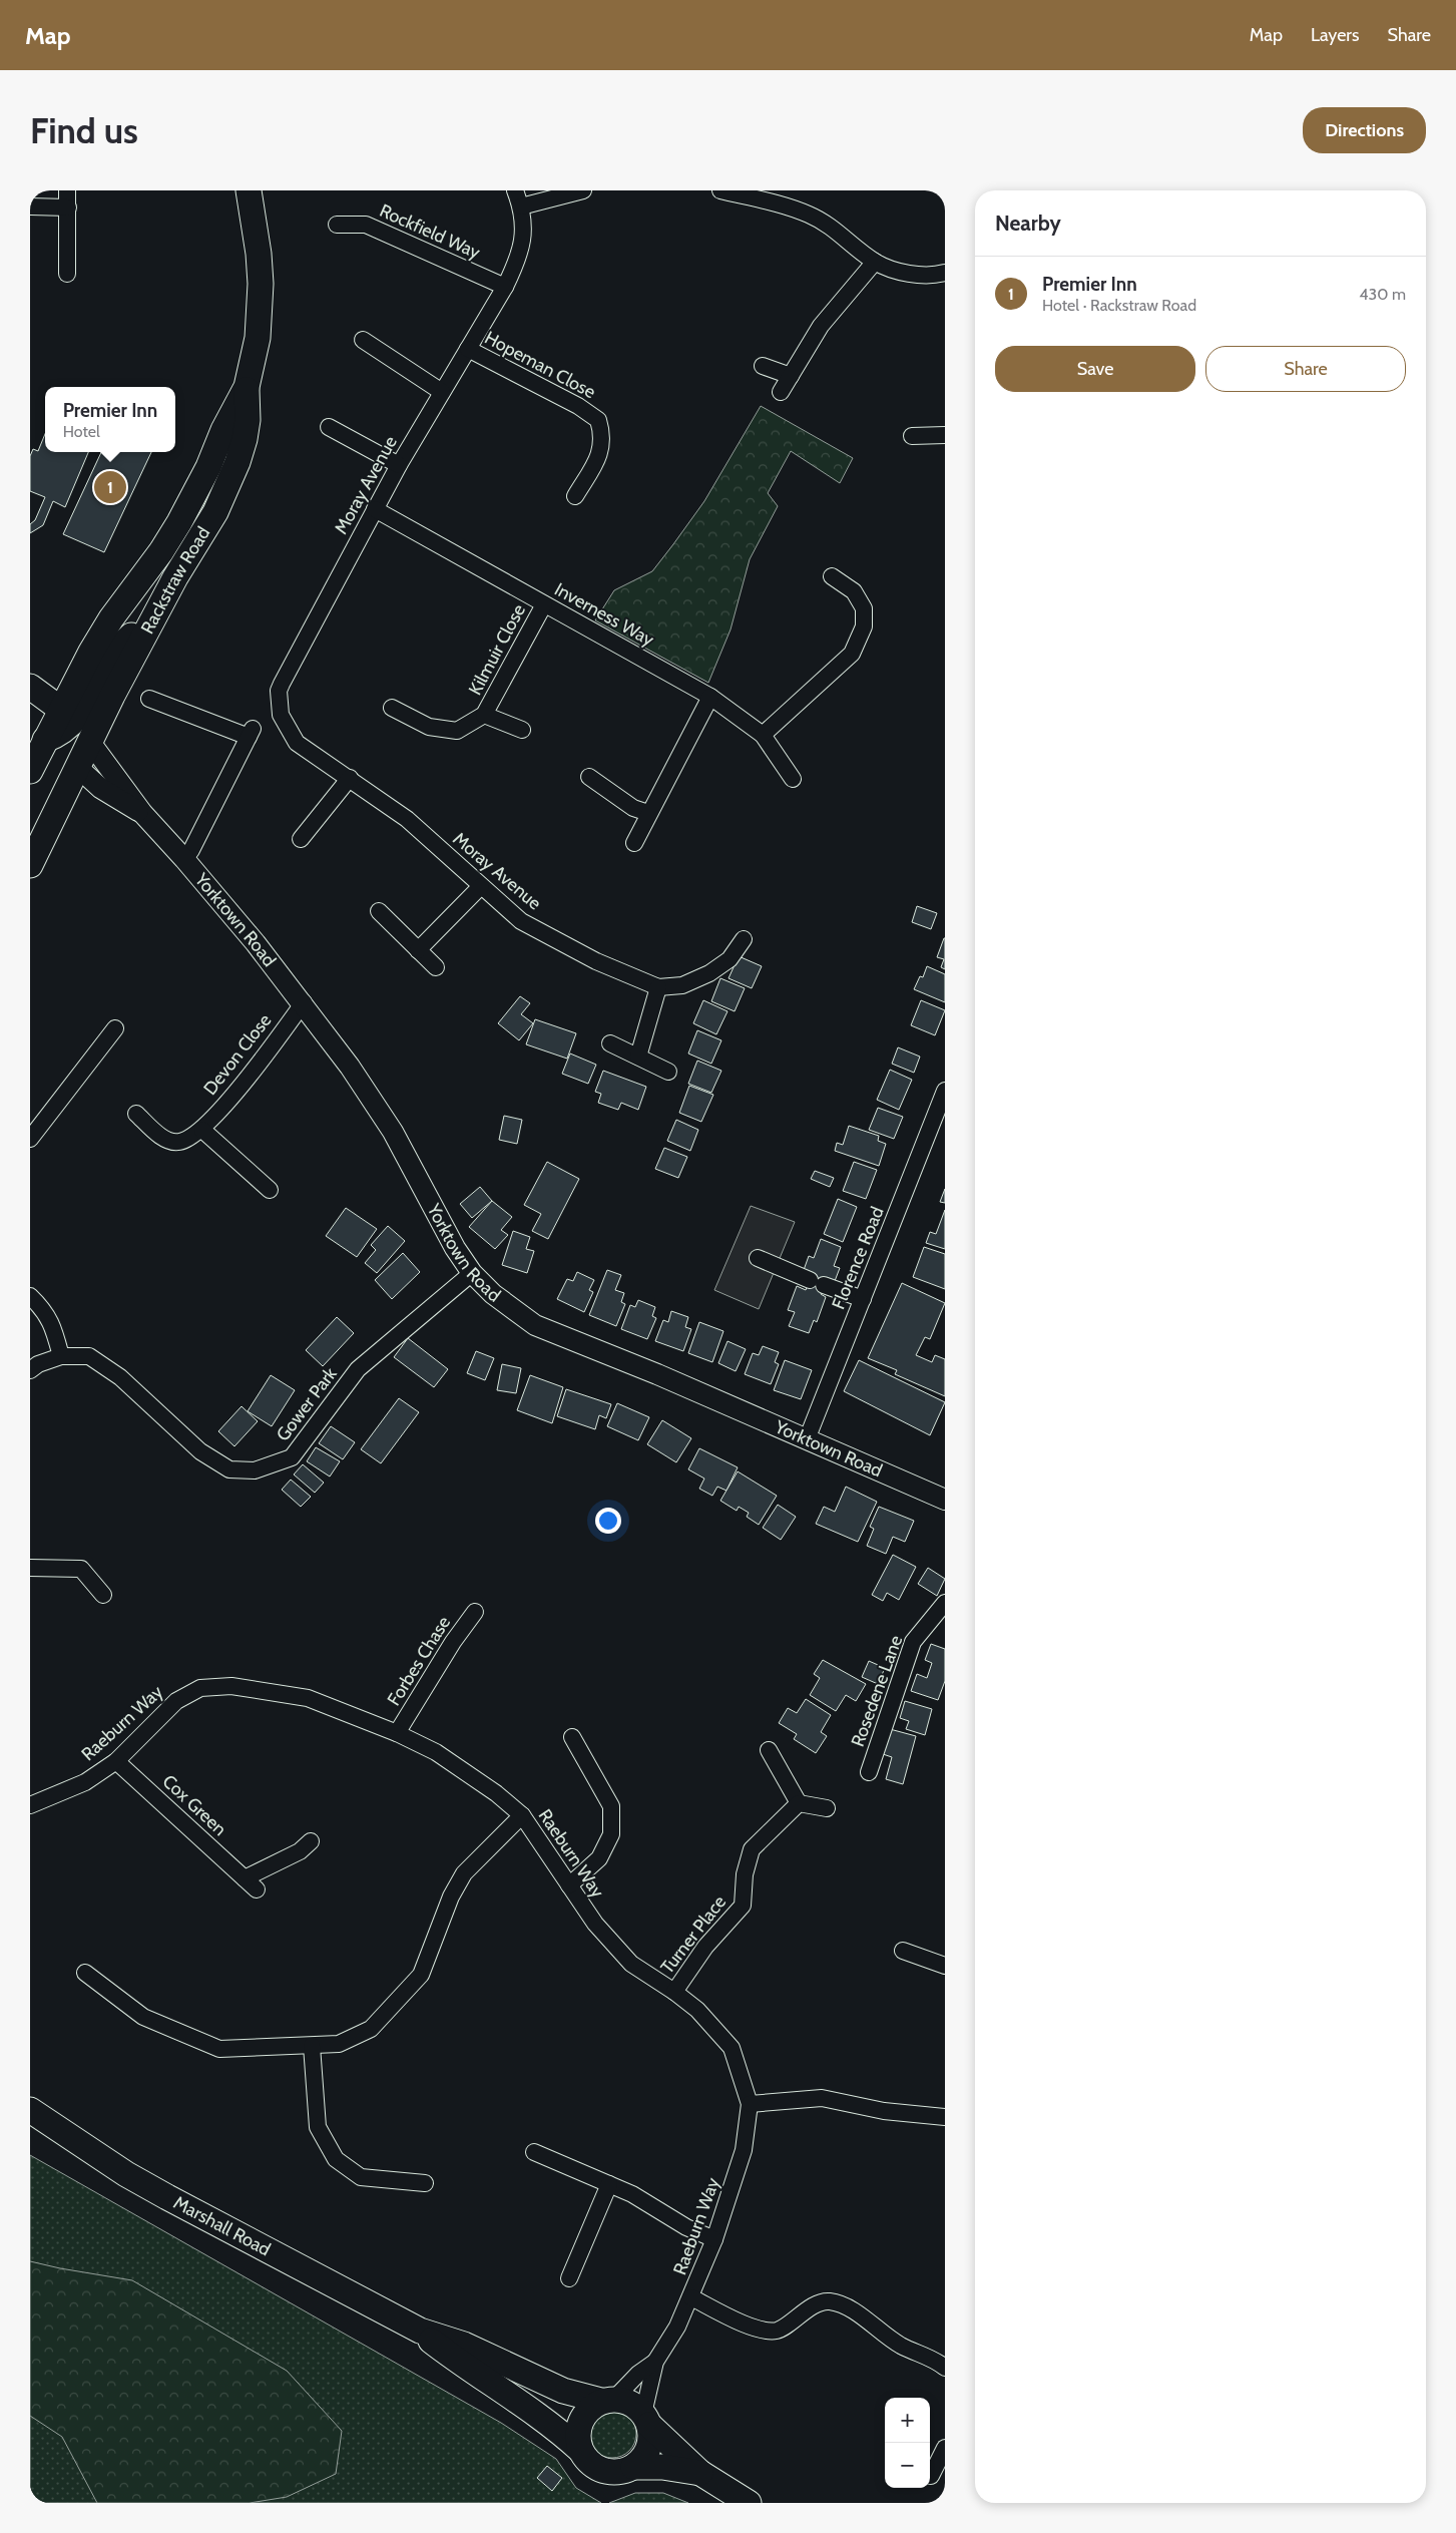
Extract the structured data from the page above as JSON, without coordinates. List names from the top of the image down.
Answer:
{
  "streets": {
    "main road": ["Rackstraw Road", "Yorktown Road", "Marshall Road"],
    "street": [
      "Rockfield Way",
      "Hopeman Close",
      "Moray Avenue",
      "Inverness Way",
      "Kilmuir Close",
      "Devon Close",
      "Florence Road",
      "Gower Park",
      "Forbes Chase",
      "Rosedene Lane",
      "Raeburn Way",
      "Cox Green",
      "Turner Place"
    ]
  },
  "crossings": [
    ["Rockfield Way", "Moray Avenue"],
    ["Hopeman Close", "Moray Avenue"],
    ["Moray Avenue", "Inverness Way"],
    ["Rackstraw Road", "Yorktown Road"],
    ["Inverness Way", "Kilmuir Close"],
    ["Yorktown Road", "Devon Close"],
    ["Yorktown Road", "Florence Road"],
    ["Yorktown Road", "Gower Park"],
    ["Forbes Chase", "Raeburn Way"],
    ["Raeburn Way", "Cox Green"],
    ["Raeburn Way", "Turner Place"],
    ["Raeburn Way", "Marshall Road"]
  ],
  "page": {
    "header": "Map",
    "nav": ["Map", "Layers", "Share"],
    "buttons": [
      "Directions",
      ["Save", "Share"]
    ],
    "title": "Find us",
    "heading": "Nearby",
    "list": [
      {
        "mark": "1",
        "name": "Premier Inn",
        "note": "Hotel · Rackstraw Road",
        "value": "430 m"
      }
    ],
    "popup": ["Premier Inn", "Hotel"],
    "pins": "1",
    "map_buttons": ["+", "−"]
  }
}
